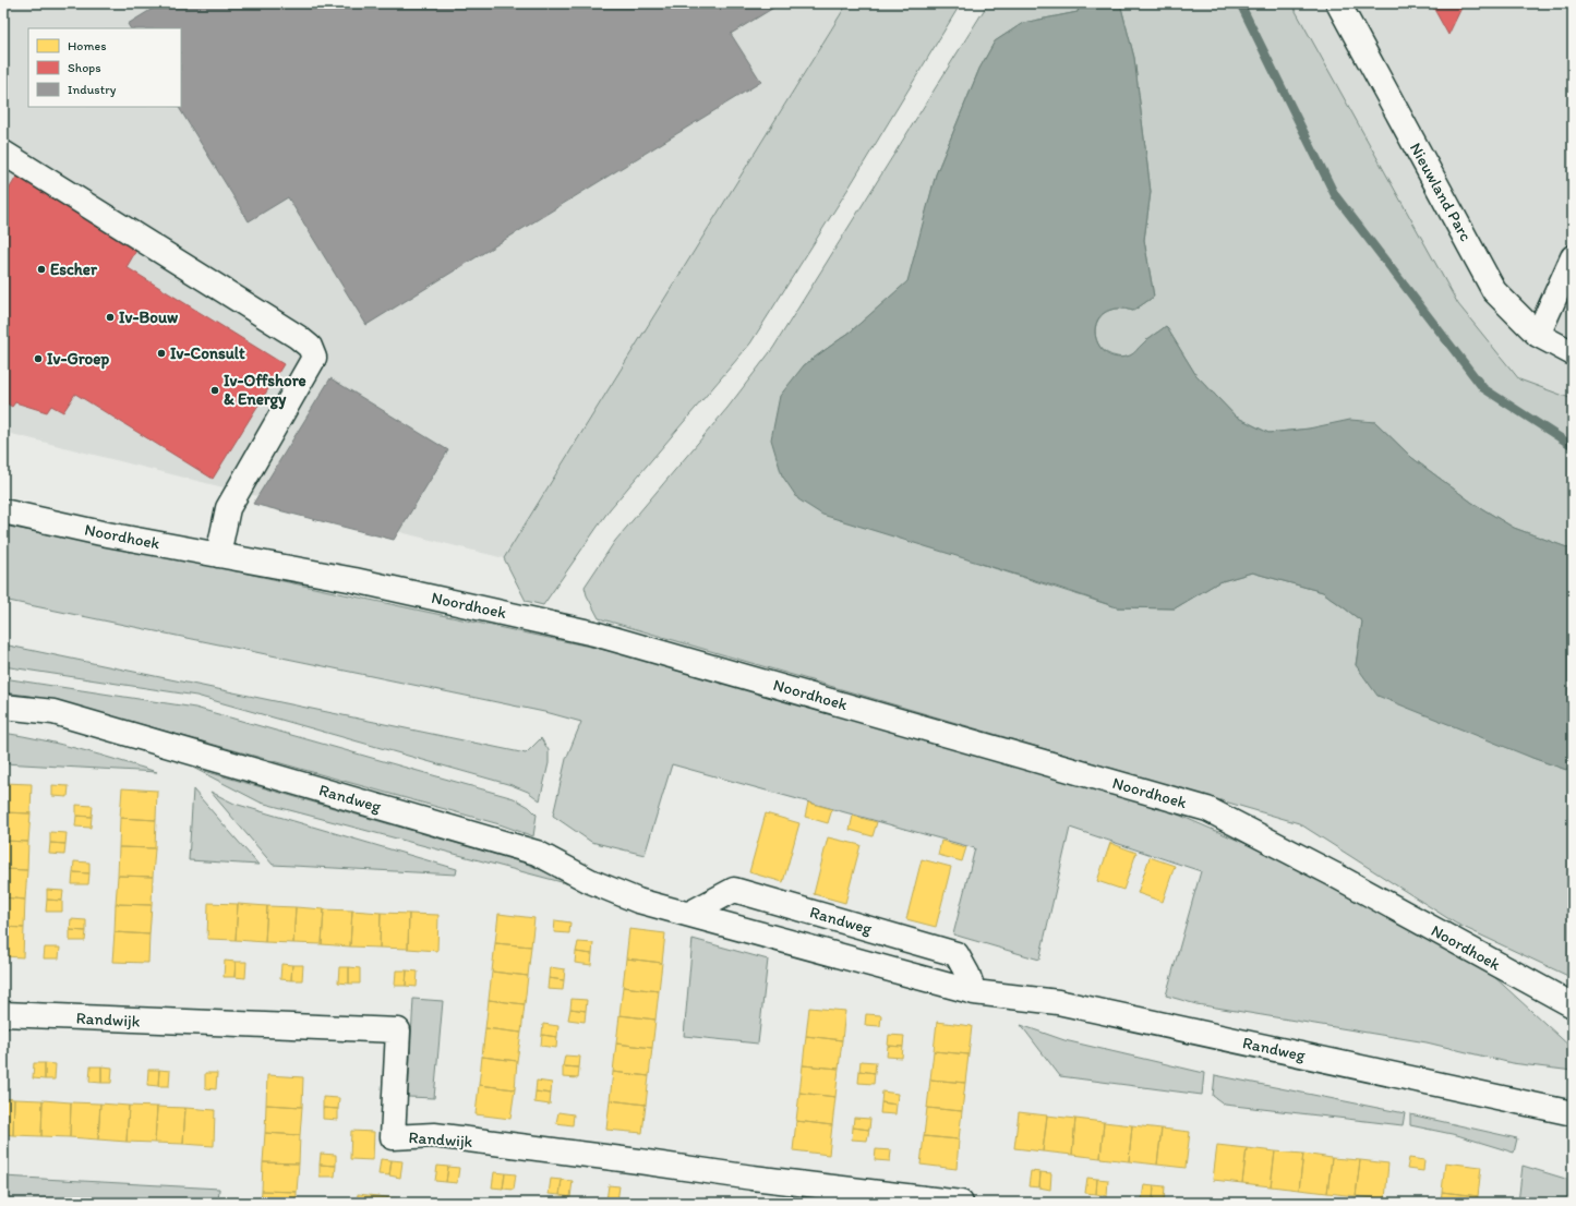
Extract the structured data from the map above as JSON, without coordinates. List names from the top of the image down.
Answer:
{
  "streets": {
    "street": [
      "Nieuwland Parc",
      "Noordhoek",
      "Randweg",
      "Randwijk"
    ]
  },
  "places": [
    "Escher",
    "Iv-Bouw",
    "Iv-Consult",
    "Iv-Groep",
    "Iv-Offshore & Energy"
  ],
  "legend": ["Homes", "Shops", "Industry"]
}
